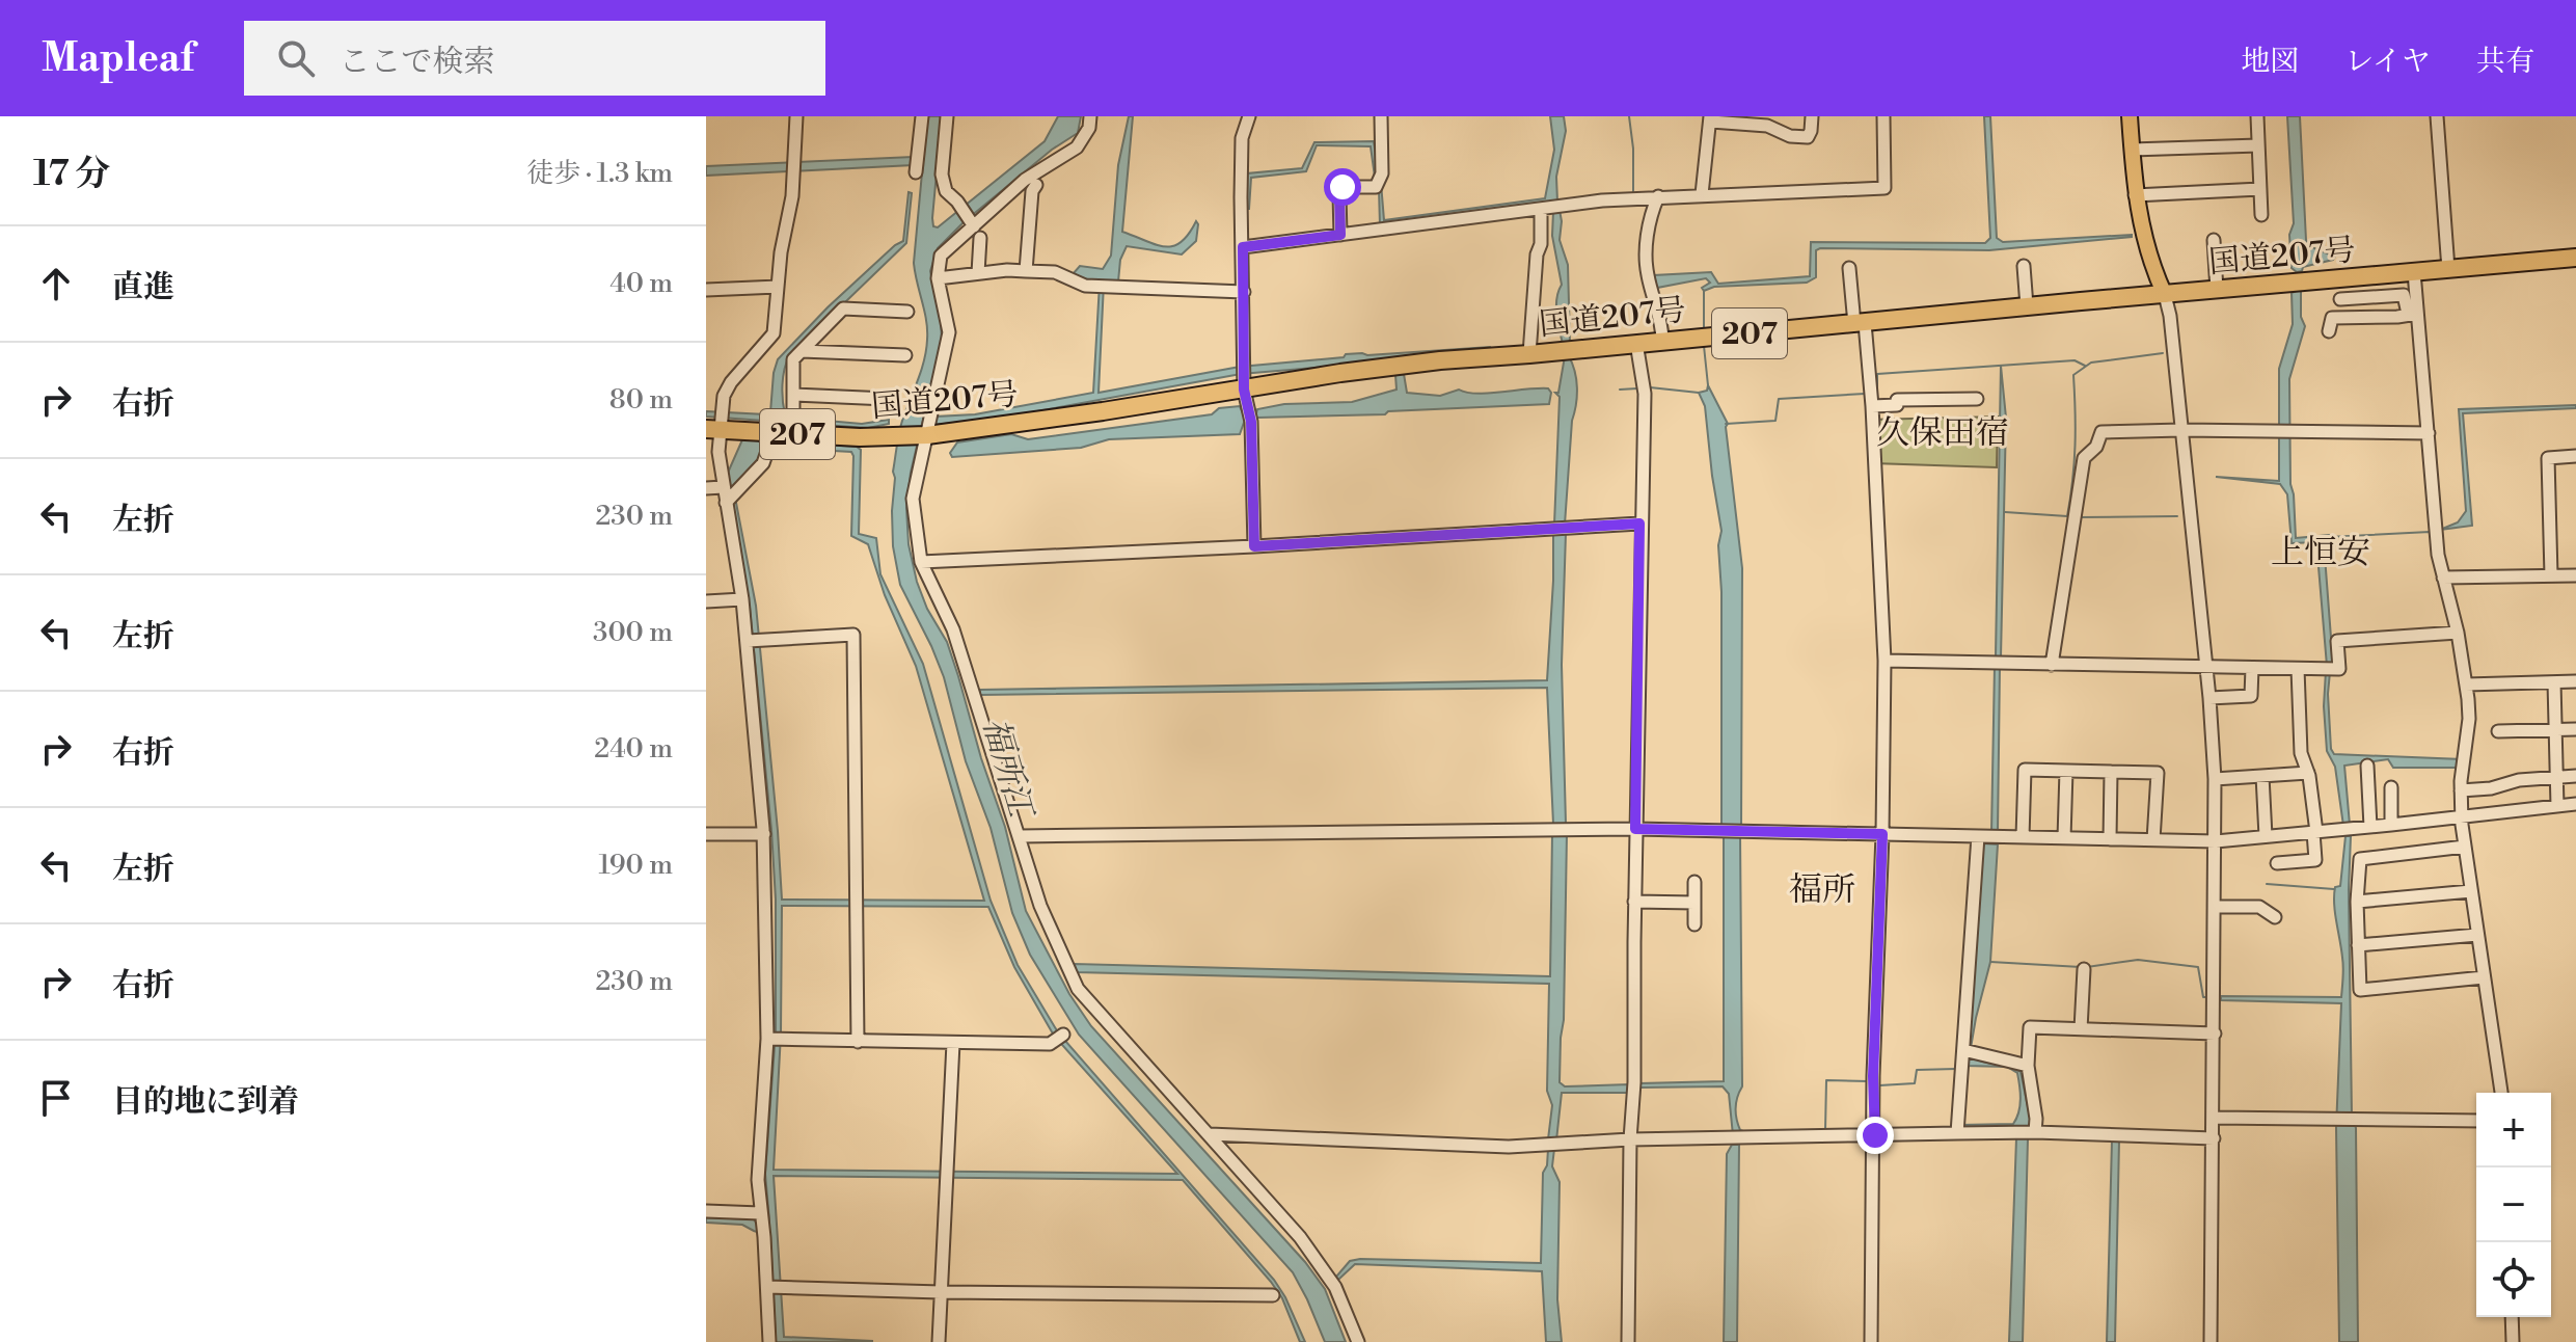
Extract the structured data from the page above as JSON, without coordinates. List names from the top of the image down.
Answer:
{
  "streets": {
    "highway": ["国道207号", "207"]
  },
  "districts": ["久保田宿", "上恒安", "福所"],
  "water": ["福所江"],
  "page": {
    "header": "Mapleaf",
    "search": "ここで検索",
    "nav": ["地図", "レイヤ", "共有"],
    "heading": ["17 分", "徒歩 · 1.3 km"],
    "list": [
      ["直進", "40 m"],
      ["右折", "80 m"],
      ["左折", "230 m"],
      ["左折", "300 m"],
      ["右折", "240 m"],
      ["左折", "190 m"],
      ["右折", "230 m"],
      "目的地に到着"
    ],
    "map_buttons": ["+", "−"]
  }
}
